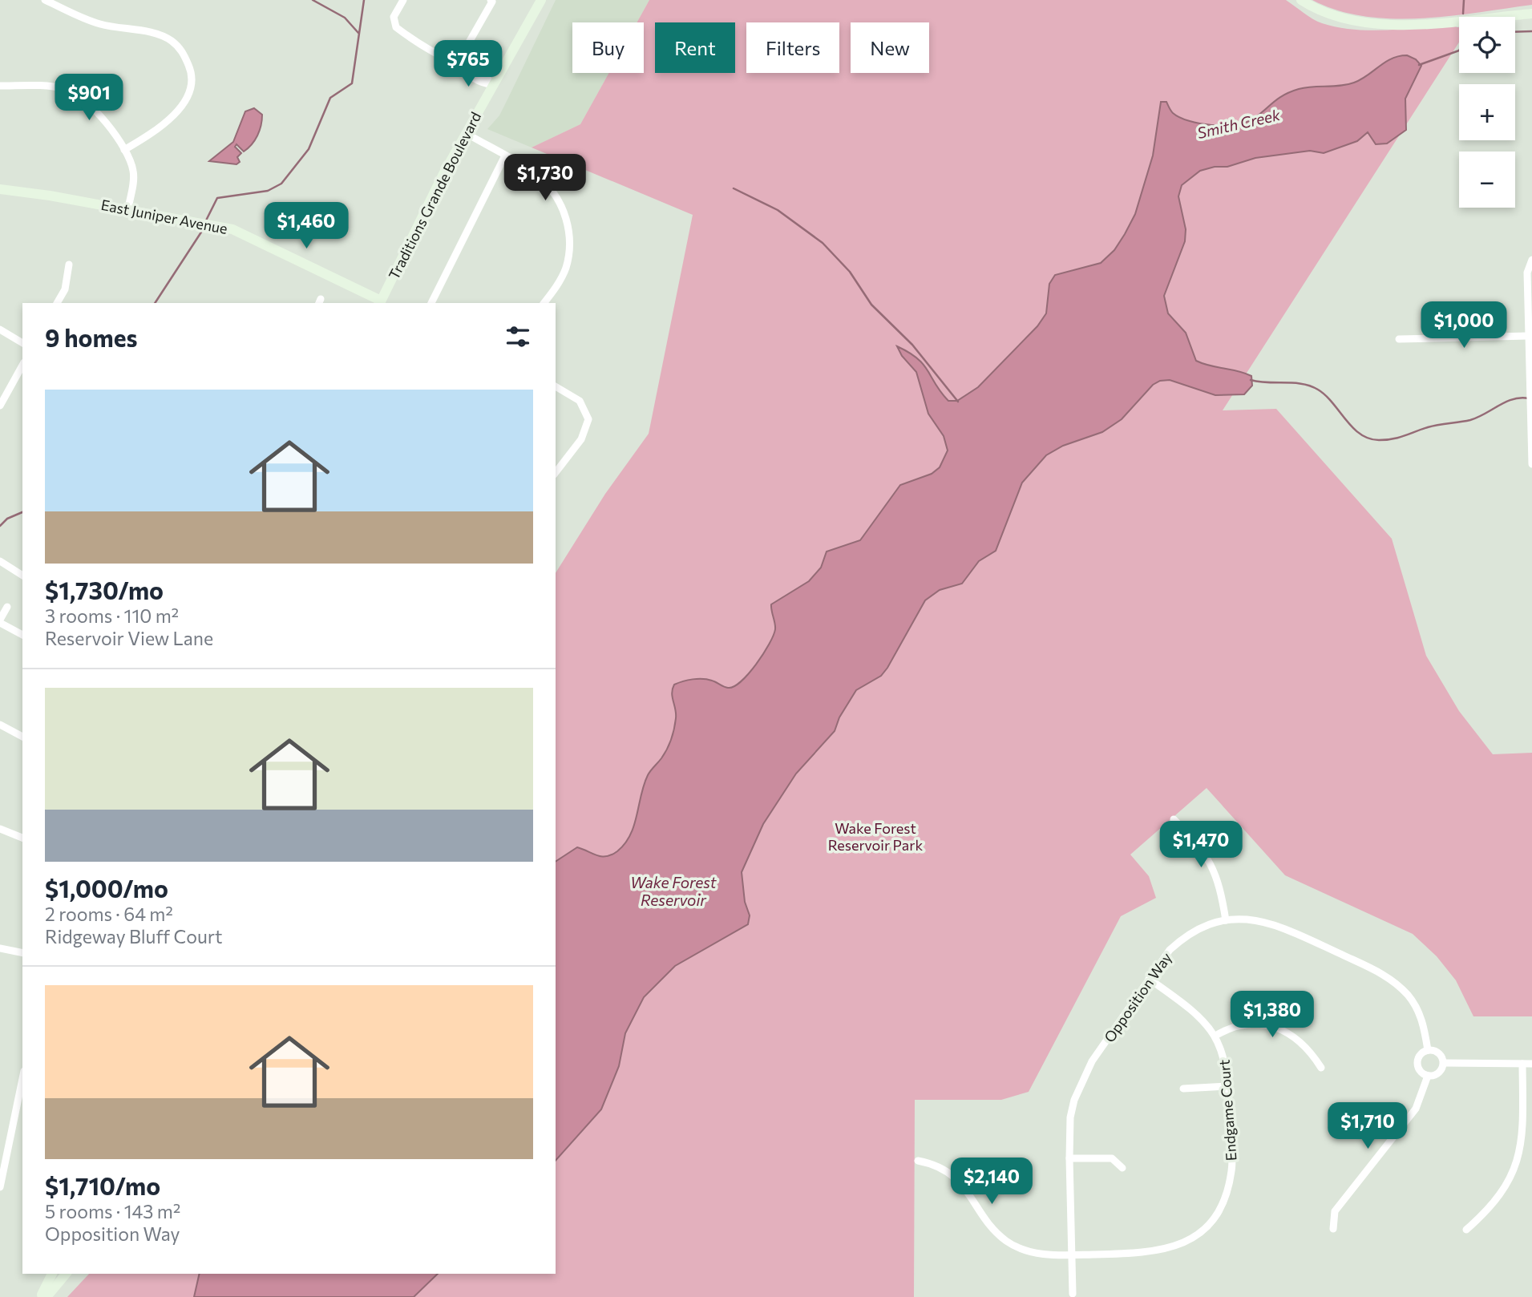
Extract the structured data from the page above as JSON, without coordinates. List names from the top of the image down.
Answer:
{
  "streets": {
    "main road": ["Traditions Grande Boulevard", "East Juniper Avenue"],
    "street": ["Opposition Way", "Endgame Court"]
  },
  "crossings": [
    ["Traditions Grande Boulevard", "East Juniper Avenue"],
    ["Opposition Way", "Endgame Court"]
  ],
  "water": ["Smith Creek", "Wake Forest Reservoir"],
  "parks": ["Wake Forest Reservoir Park"],
  "page": {
    "map_buttons": ["+", "−"],
    "chip": [
      "Buy",
      "Rent",
      "Filters",
      "New"
    ],
    "price": [
      "$765",
      "$901",
      "$1,730",
      "$1,460",
      "$1,000",
      "$1,470",
      "$1,380",
      "$1,710",
      "$2,140"
    ],
    "heading": "9 homes",
    "list": [
      {
        "name": "$1,730/mo",
        "note": "3 rooms · 110 m² · Reservoir View Lane"
      },
      {
        "name": "$1,000/mo",
        "note": "2 rooms · 64 m² · Ridgeway Bluff Court"
      },
      {
        "name": "$1,710/mo",
        "note": "5 rooms · 143 m² · Opposition Way"
      }
    ]
  }
}
